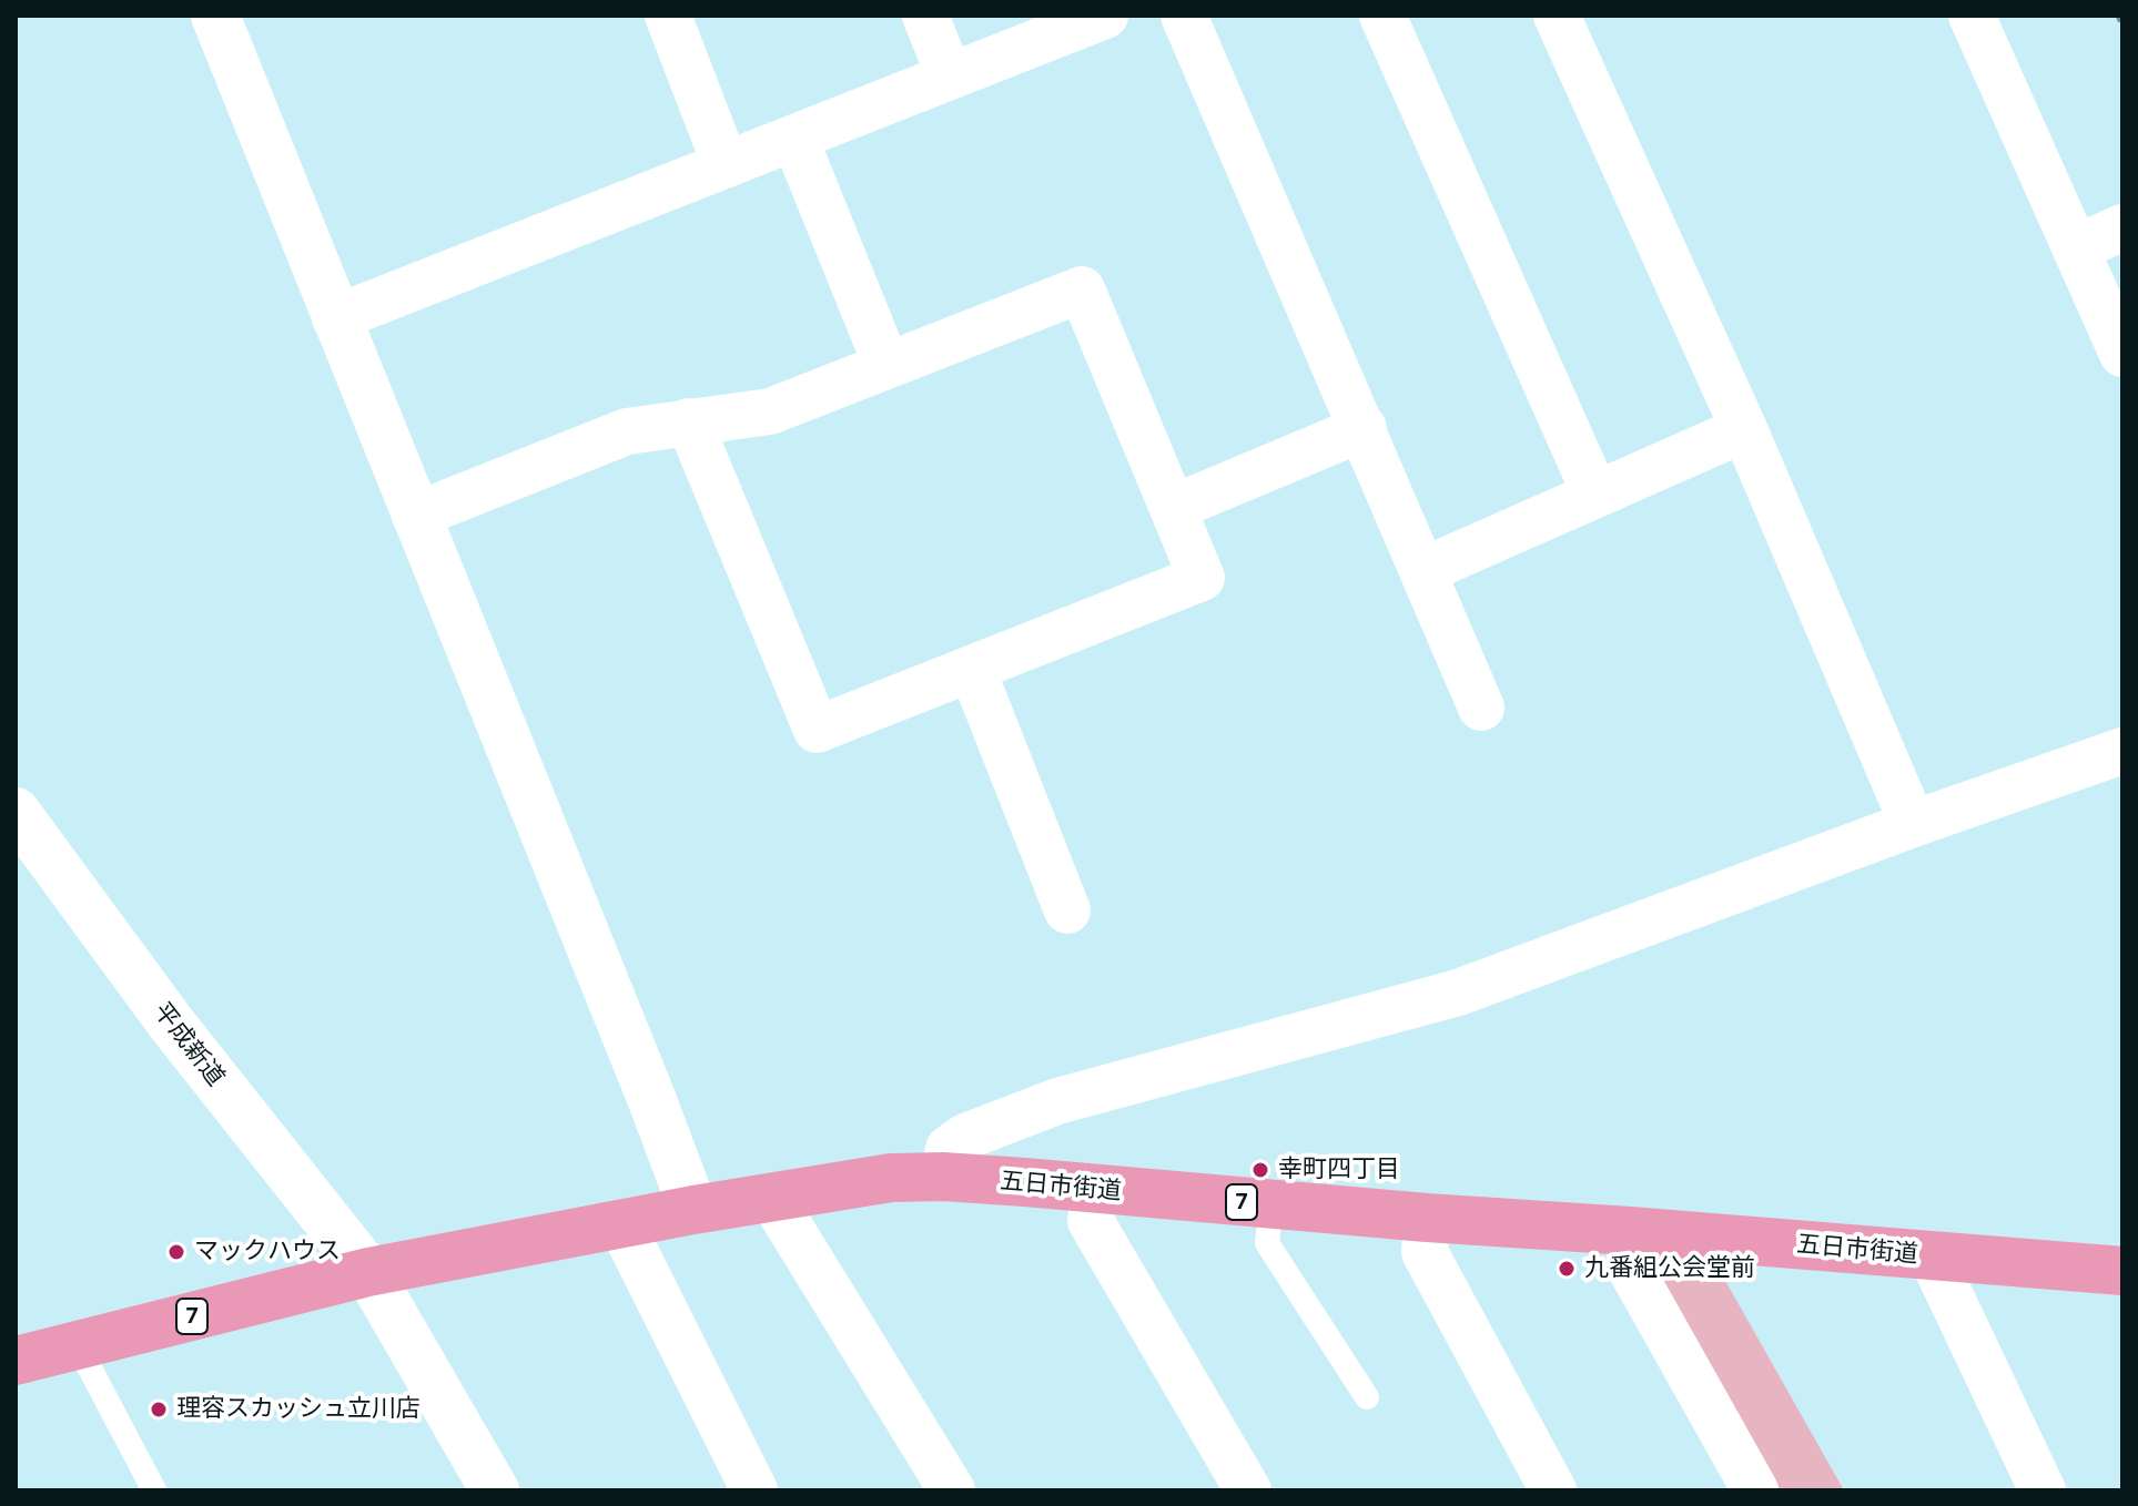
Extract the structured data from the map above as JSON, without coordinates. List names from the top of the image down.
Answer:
{
  "streets": {
    "main road": ["五日市街道", "7"],
    "street": ["平成新道"]
  },
  "crossings": [
    ["平成新道", "五日市街道"]
  ],
  "places": [
    "幸町四丁目",
    "マックハウス",
    "九番組公会堂前",
    "理容スカッシュ立川店"
  ]
}
